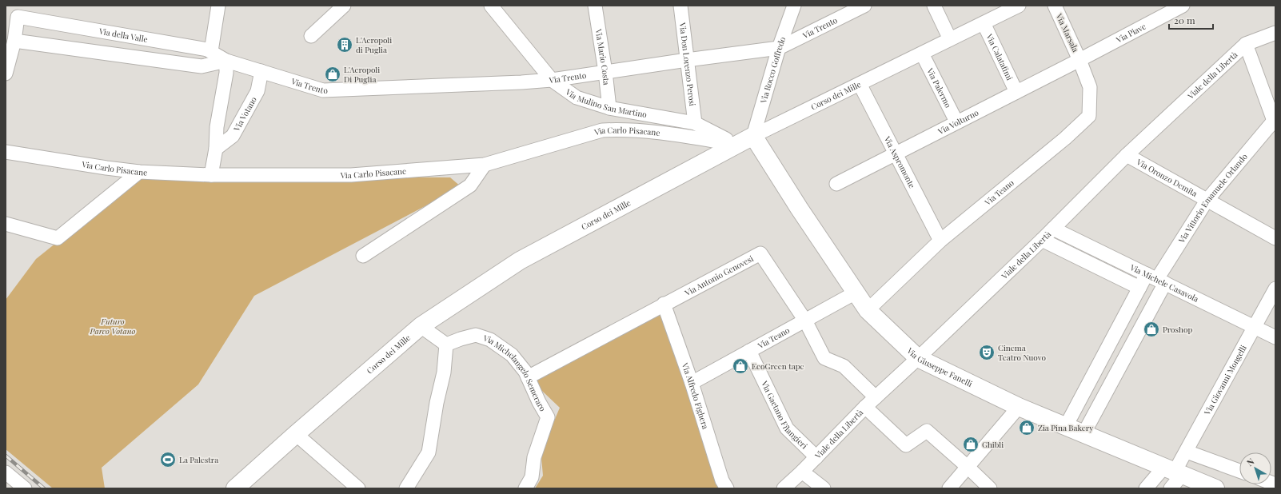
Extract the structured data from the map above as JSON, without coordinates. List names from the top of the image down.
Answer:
{
  "streets": {
    "street": [
      "Via Trento",
      "Via Marsala",
      "Via Piave",
      "Via della Valle",
      "Via Mario Costa",
      "Via Calatafimi",
      "Via Don Lorenzo Perosi",
      "Via Rocco Goffredo",
      "Viale della Libertà",
      "Via Palermo",
      "Corso dei Mille",
      "Via Mulino San Martino",
      "Via Votano",
      "Via Volturno",
      "Via Carlo Pisacane",
      "Via Aspromonte",
      "Via Oronzo Demita",
      "Via Teano",
      "Via Vittorio Emanuele Orlando",
      "Via Antonio Genovesi",
      "Via Michele Casavola",
      "Via Giuseppe Fanelli",
      "Via Michelangelo Semeraro",
      "Via Giovanni Mongelli",
      "Via Alfredo Fighera",
      "Via Gaetano Filangieri"
    ]
  },
  "crossings": [
    ["Via Trento", "Via della Valle"],
    ["Via Trento", "Via Mario Costa"],
    ["Via Trento", "Via Don Lorenzo Perosi"],
    ["Via Trento", "Via Rocco Goffredo"],
    ["Via Trento", "Via Mulino San Martino"],
    ["Via Trento", "Via Votano"],
    ["Via Marsala", "Via Piave"],
    ["Via Marsala", "Via Volturno"],
    ["Via Marsala", "Via Teano"],
    ["Via Piave", "Via Volturno"],
    ["Via Piave", "Via Teano"],
    ["Via della Valle", "Via Votano"],
    ["Via Mario Costa", "Via Mulino San Martino"],
    ["Via Calatafimi", "Corso dei Mille"],
    ["Via Calatafimi", "Via Volturno"],
    ["Via Don Lorenzo Perosi", "Via Mulino San Martino"],
    ["Via Rocco Goffredo", "Corso dei Mille"],
    ["Via Rocco Goffredo", "Via Giuseppe Fanelli"],
    ["Viale della Libertà", "Via Oronzo Demita"],
    ["Viale della Libertà", "Via Antonio Genovesi"],
    ["Viale della Libertà", "Via Michele Casavola"],
    ["Viale della Libertà", "Via Giuseppe Fanelli"],
    ["Viale della Libertà", "Via Gaetano Filangieri"],
    ["Via Palermo", "Corso dei Mille"],
    ["Via Palermo", "Via Volturno"],
    ["Corso dei Mille", "Via Mulino San Martino"],
    ["Corso dei Mille", "Via Carlo Pisacane"],
    ["Corso dei Mille", "Via Aspromonte"],
    ["Corso dei Mille", "Via Giuseppe Fanelli"],
    ["Via Mulino San Martino", "Via Carlo Pisacane"],
    ["Via Volturno", "Via Aspromonte"],
    ["Via Volturno", "Via Teano"],
    ["Via Aspromonte", "Via Teano"],
    ["Via Oronzo Demita", "Via Vittorio Emanuele Orlando"],
    ["Via Teano", "Via Antonio Genovesi"],
    ["Via Teano", "Via Giuseppe Fanelli"],
    ["Via Teano", "Via Alfredo Fighera"],
    ["Via Teano", "Via Gaetano Filangieri"],
    ["Via Vittorio Emanuele Orlando", "Via Michele Casavola"],
    ["Via Vittorio Emanuele Orlando", "Via Giuseppe Fanelli"],
    ["Via Antonio Genovesi", "Via Michelangelo Semeraro"],
    ["Via Antonio Genovesi", "Via Alfredo Fighera"],
    ["Via Michele Casavola", "Via Giovanni Mongelli"],
    ["Via Giuseppe Fanelli", "Via Giovanni Mongelli"]
  ],
  "parks": ["Futuro Parco Votano"],
  "places": {
    "building": ["L'Acropoli di Puglia"],
    "shop": [
      "L'Acropoli Di Puglia",
      "Proshop",
      "EcoGreen tape",
      "Zia Pina Bakery",
      "Ghibli"
    ],
    "theatre": ["Cinema Teatro Nuovo"],
    "sports": ["La Palestra"]
  },
  "scale_bar": "20 m",
  "north": "top left"
}
